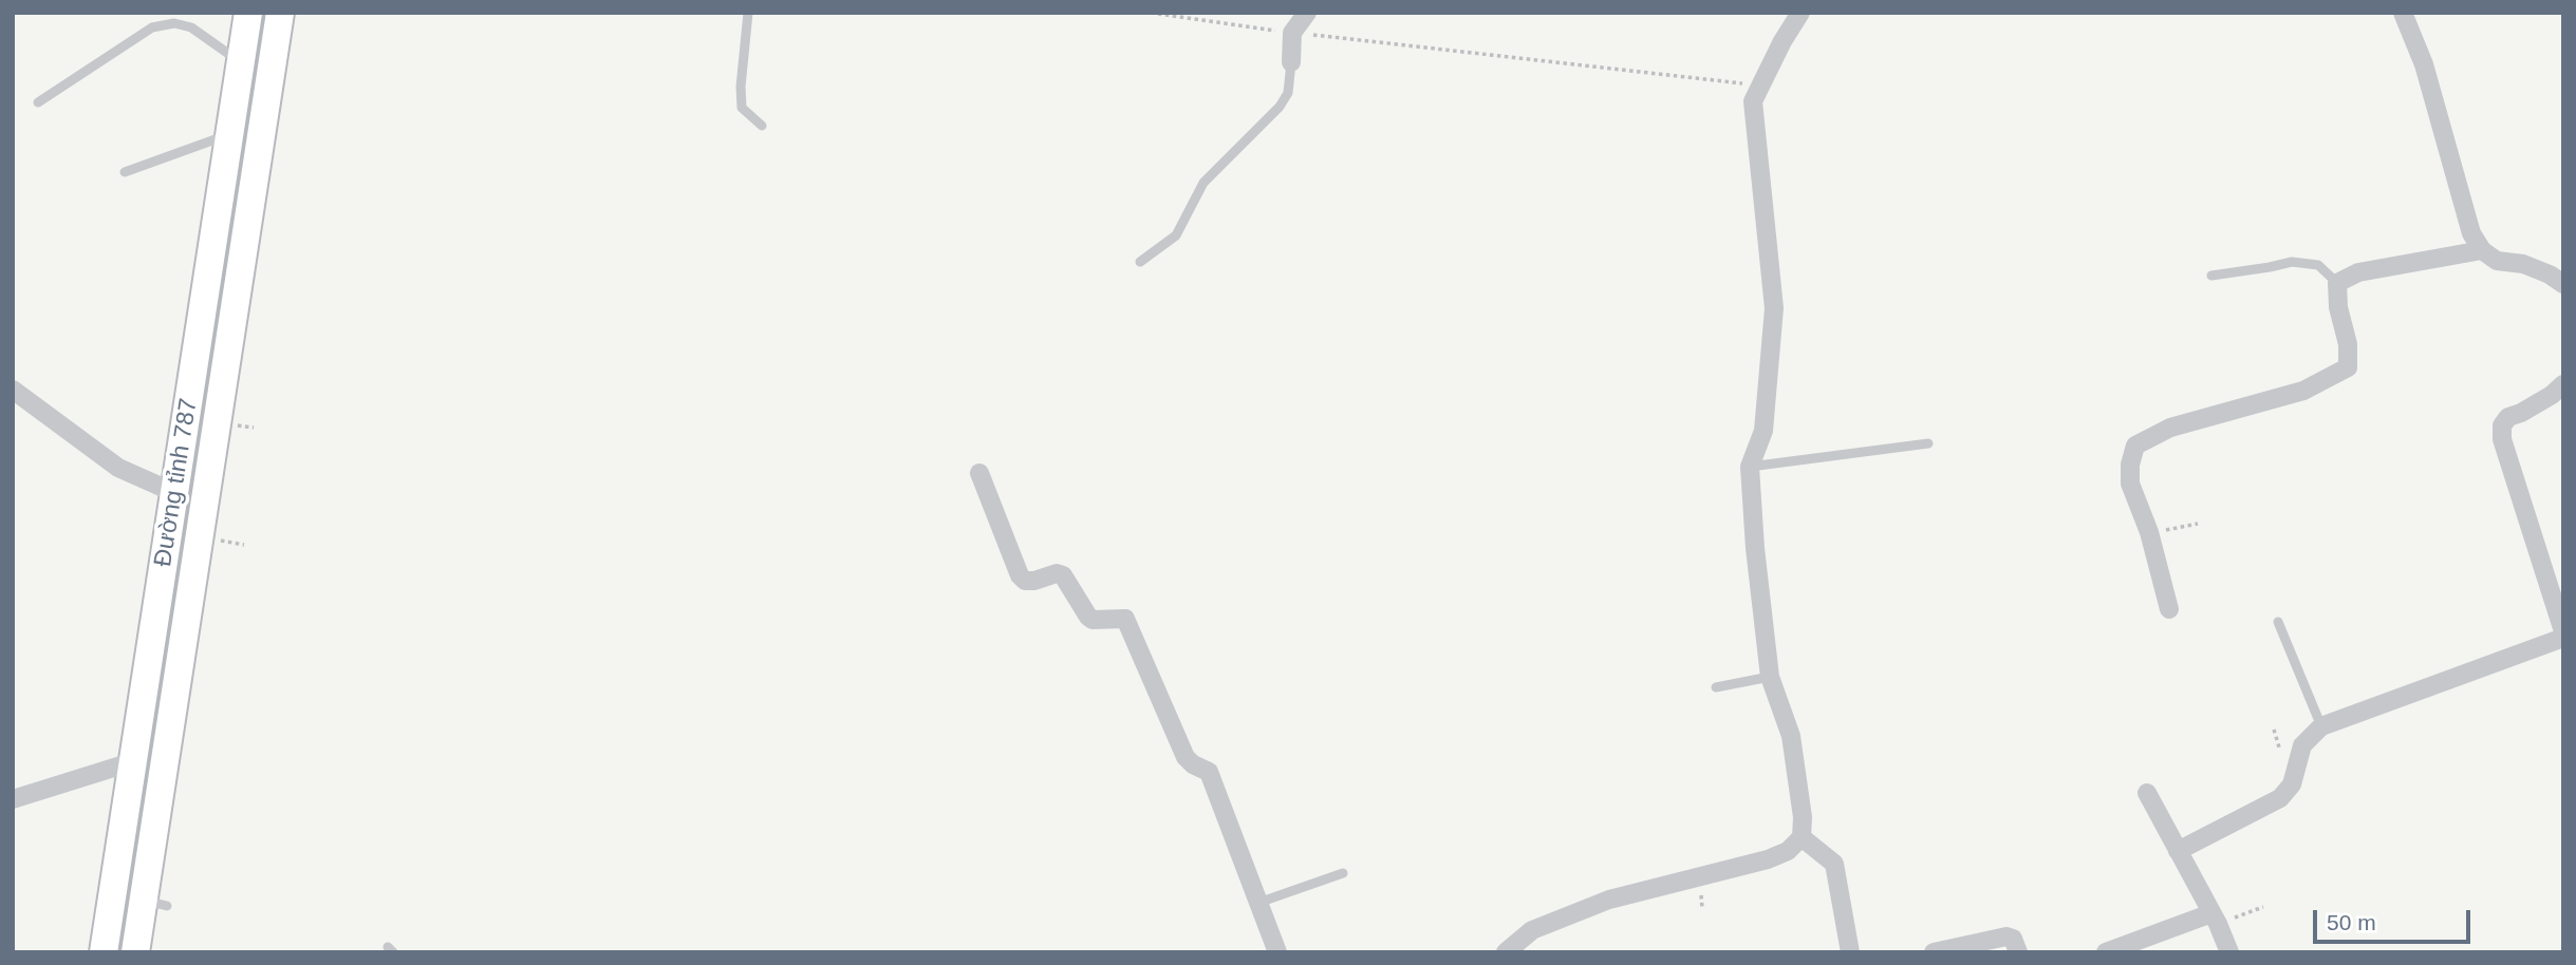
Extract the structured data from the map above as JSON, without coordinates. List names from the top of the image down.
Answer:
{
  "streets": {
    "main road": ["Đường tỉnh 787"]
  },
  "scale_bar": "50 m"
}
